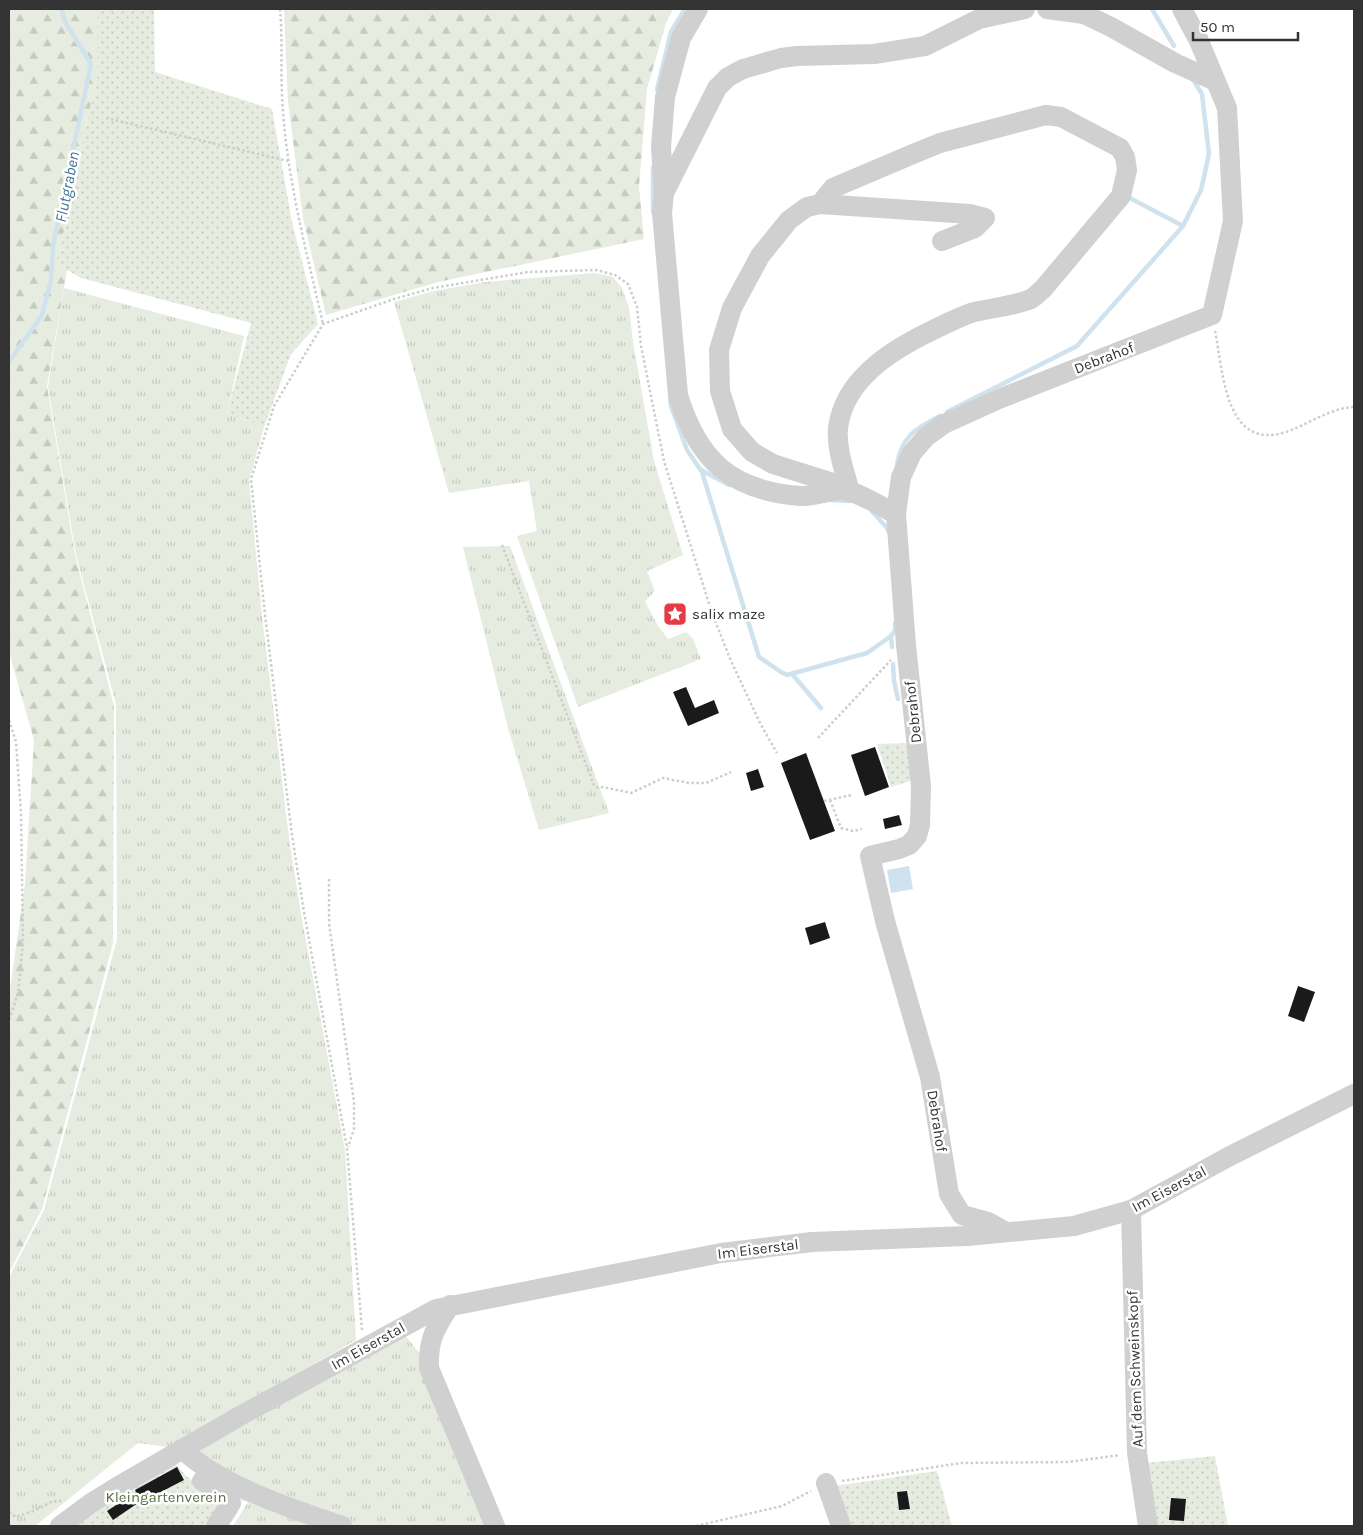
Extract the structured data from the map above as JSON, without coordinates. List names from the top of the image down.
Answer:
{
  "streets": {
    "street": ["Debrahof", "Im Eiserstal", "Auf dem Schweinskopf"]
  },
  "crossings": [
    ["Debrahof", "Im Eiserstal"],
    ["Im Eiserstal", "Auf dem Schweinskopf"]
  ],
  "water": ["Flutgraben"],
  "parks": ["Kleingartenverein"],
  "places": {
    "place": ["salix maze"]
  },
  "scale_bar": "50 m"
}
